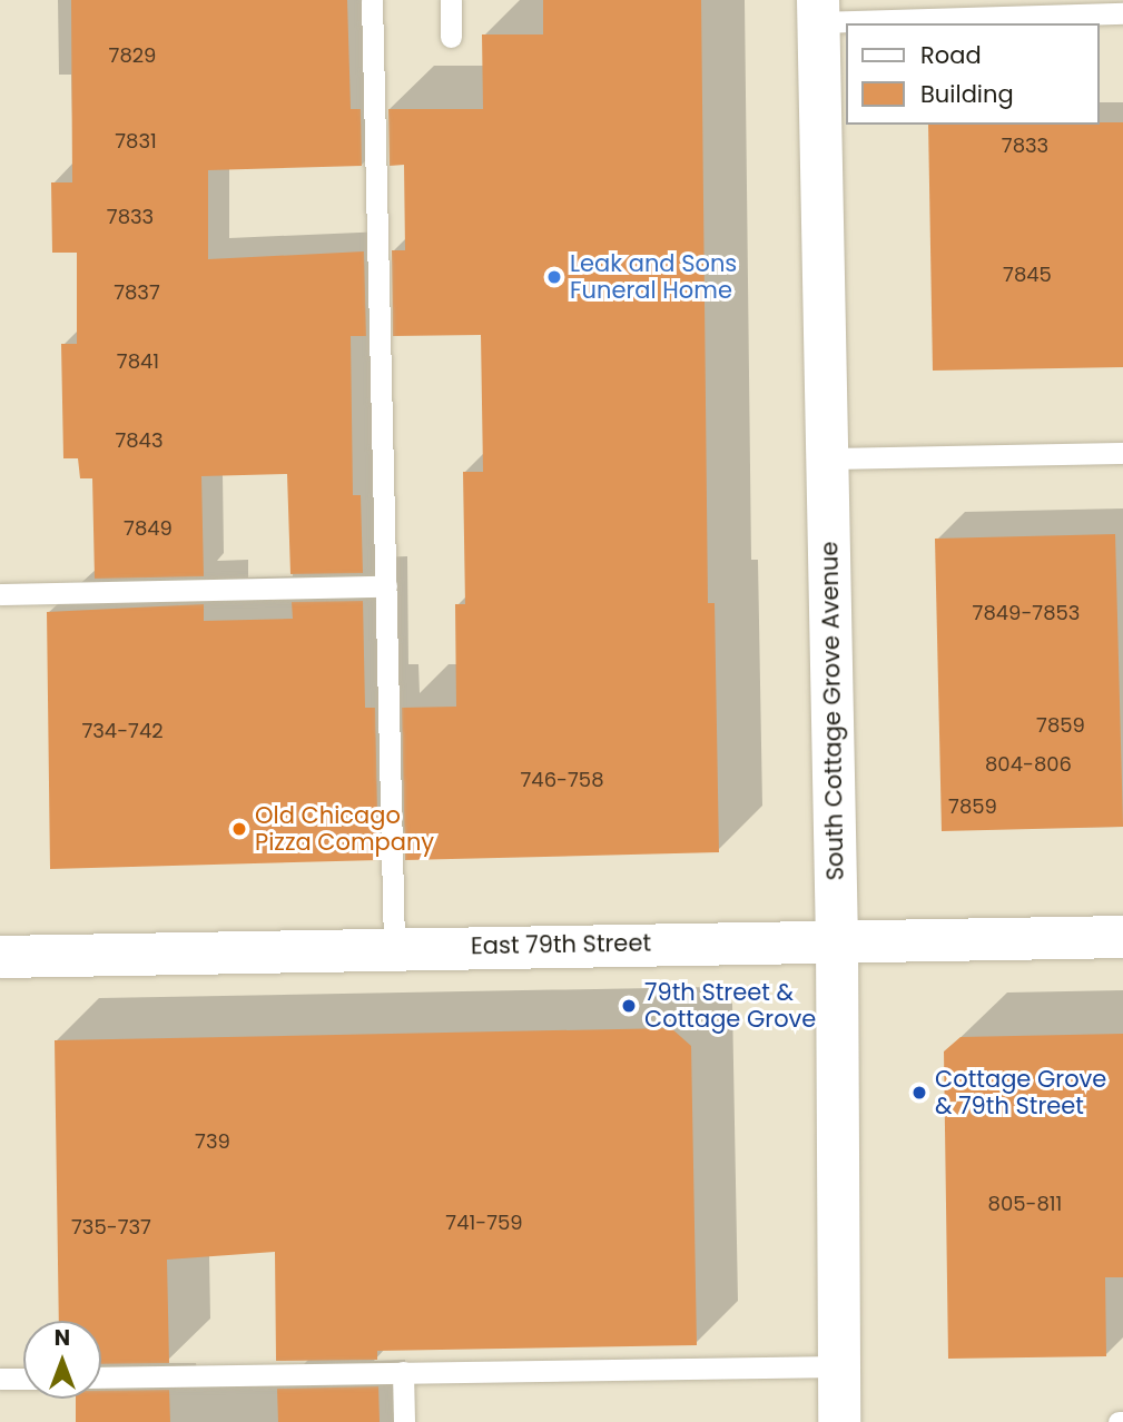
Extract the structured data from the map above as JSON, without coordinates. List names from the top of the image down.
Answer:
{
  "streets": {
    "main road": ["South Cottage Grove Avenue", "East 79th Street"]
  },
  "crossings": [
    ["South Cottage Grove Avenue", "East 79th Street"]
  ],
  "places": [
    "Leak and Sons Funeral Home",
    "Old Chicago Pizza Company",
    "79th Street & Cottage Grove",
    "Cottage Grove & 79th Street"
  ],
  "house_numbers": [
    "7829",
    "7831",
    "7833",
    "7833",
    "7845",
    "7837",
    "7841",
    "7843",
    "7849",
    "7849-7853",
    "7859",
    "734-742",
    "804-806",
    "746-758",
    "7859",
    "739",
    "805-811",
    "741-759",
    "735-737"
  ],
  "legend": ["Road", "Building"],
  "north": "top"
}
